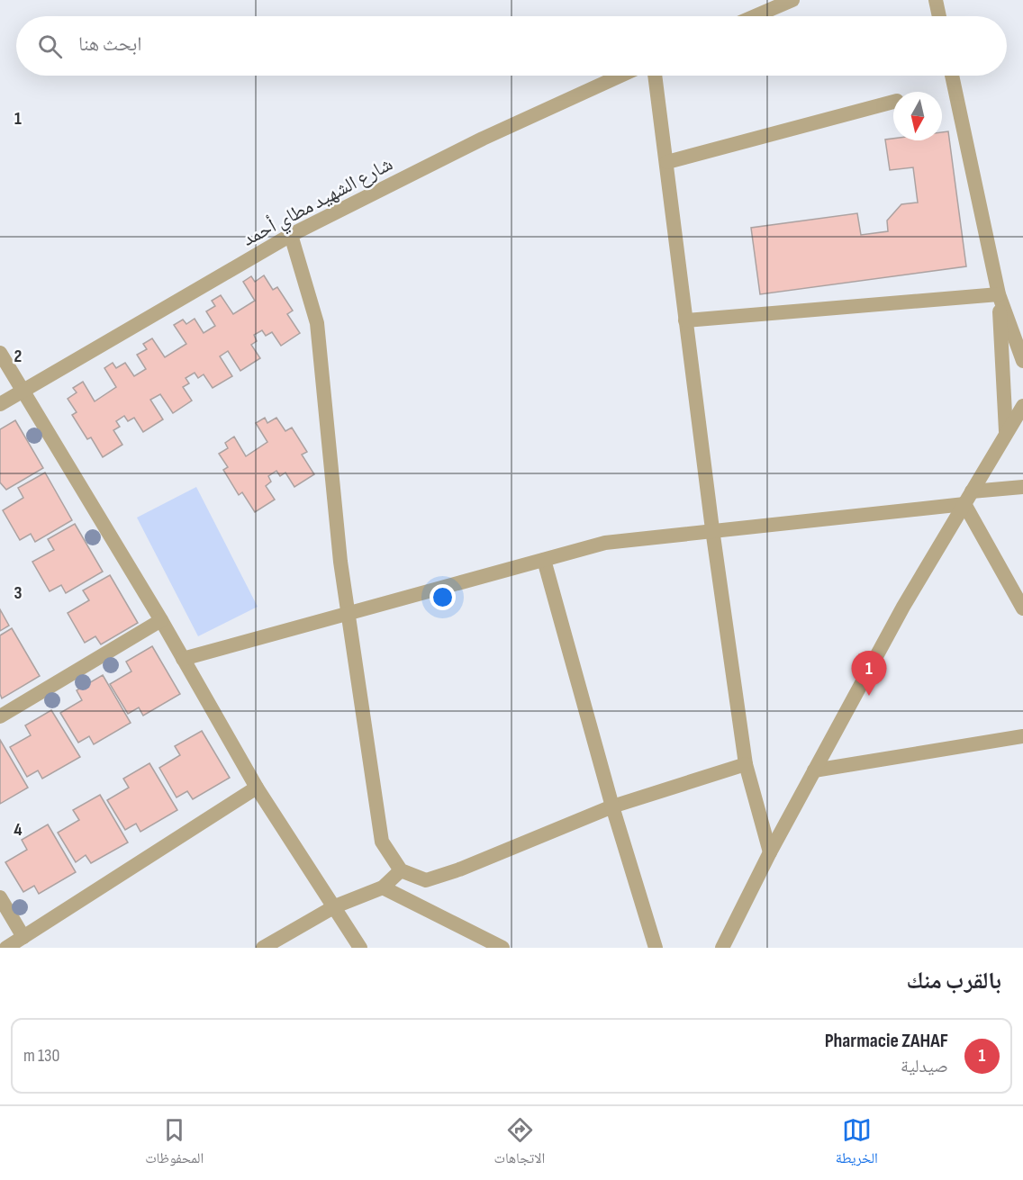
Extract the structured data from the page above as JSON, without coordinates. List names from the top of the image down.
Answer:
{
  "streets": {
    "street": ["شارع الشهيد مطاي أحمد"]
  },
  "north": "bottom",
  "page": {
    "search": "ابحث هنا",
    "pins": "1",
    "heading": "بالقرب منك",
    "list": [
      {
        "mark": "1",
        "name": "Pharmacie ZAHAF",
        "note": "صيدلية",
        "value": "130 m"
      }
    ],
    "nav": ["الخريطة", "الاتجاهات", "المحفوظات"]
  },
  "grid": {
    "rows": [
      "1",
      "2",
      "3",
      "4"
    ]
  }
}
